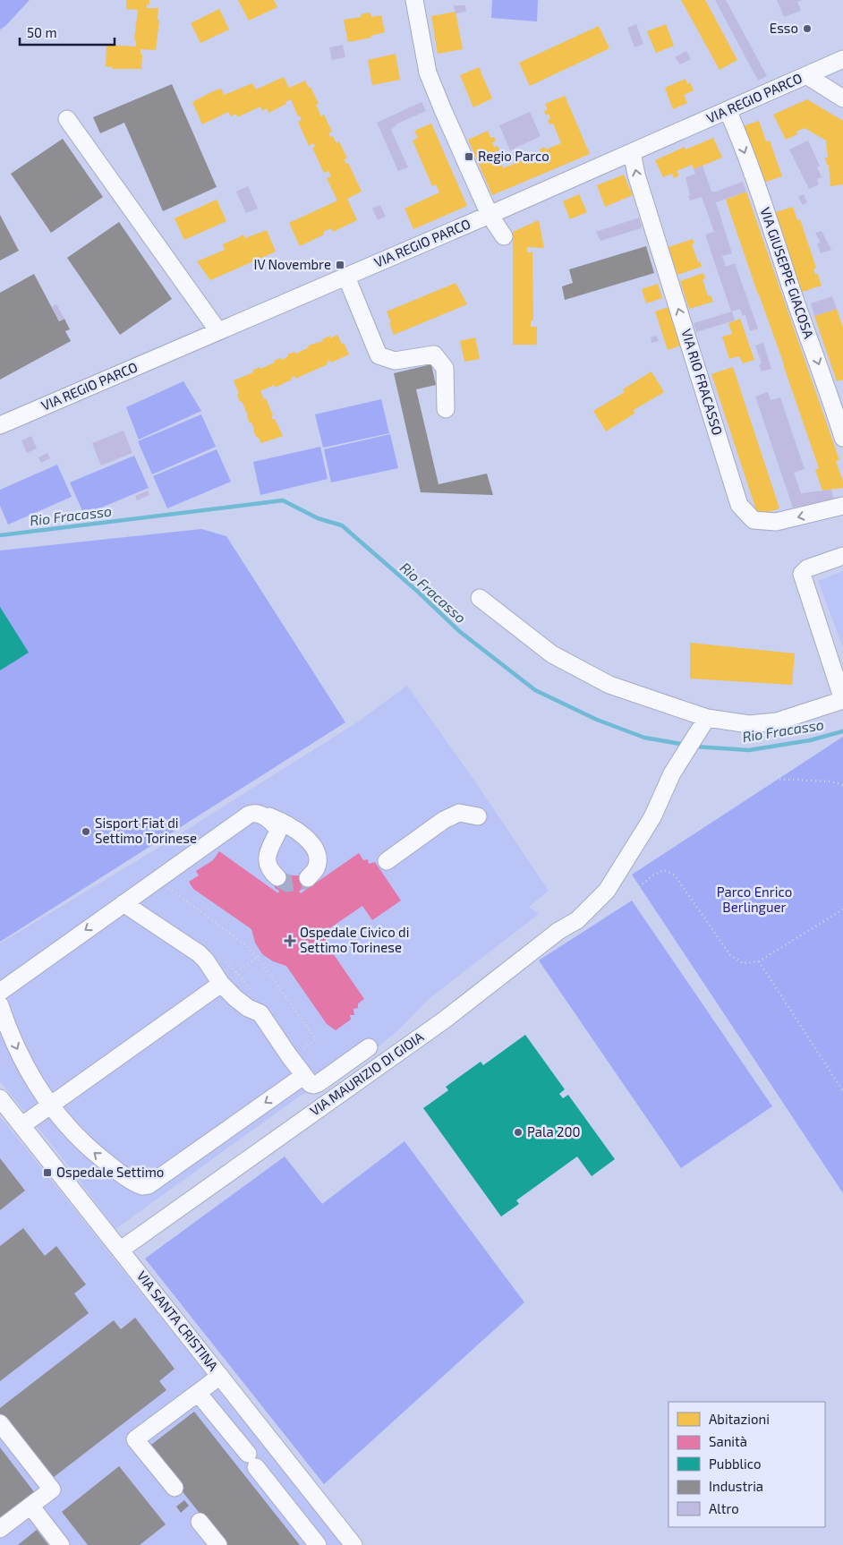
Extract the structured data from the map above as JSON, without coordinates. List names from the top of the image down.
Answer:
{
  "streets": {
    "street": [
      "VIA REGIO PARCO",
      "VIA GIUSEPPE GIACOSA",
      "VIA RIO FRACASSO",
      "VIA MAURIZIO DI GIOIA",
      "VIA SANTA CRISTINA"
    ]
  },
  "crossings": [
    ["VIA REGIO PARCO", "VIA GIUSEPPE GIACOSA"],
    ["VIA REGIO PARCO", "VIA RIO FRACASSO"],
    ["VIA MAURIZIO DI GIOIA", "VIA SANTA CRISTINA"]
  ],
  "one_way": ["VIA GIUSEPPE GIACOSA", "VIA RIO FRACASSO"],
  "water": ["Rio Fracasso"],
  "parks": ["Parco Enrico Berlinguer"],
  "places": {
    "other": ["Esso", "Sisport Fiat di Settimo Torinese", "Pala 200"],
    "transit": ["Regio Parco", "IV Novembre", "Ospedale Settimo"],
    "health": ["Ospedale Civico di Settimo Torinese"]
  },
  "legend": [
    "Abitazioni",
    "Sanità",
    "Pubblico",
    "Industria",
    "Altro"
  ],
  "scale_bar": "50 m"
}
